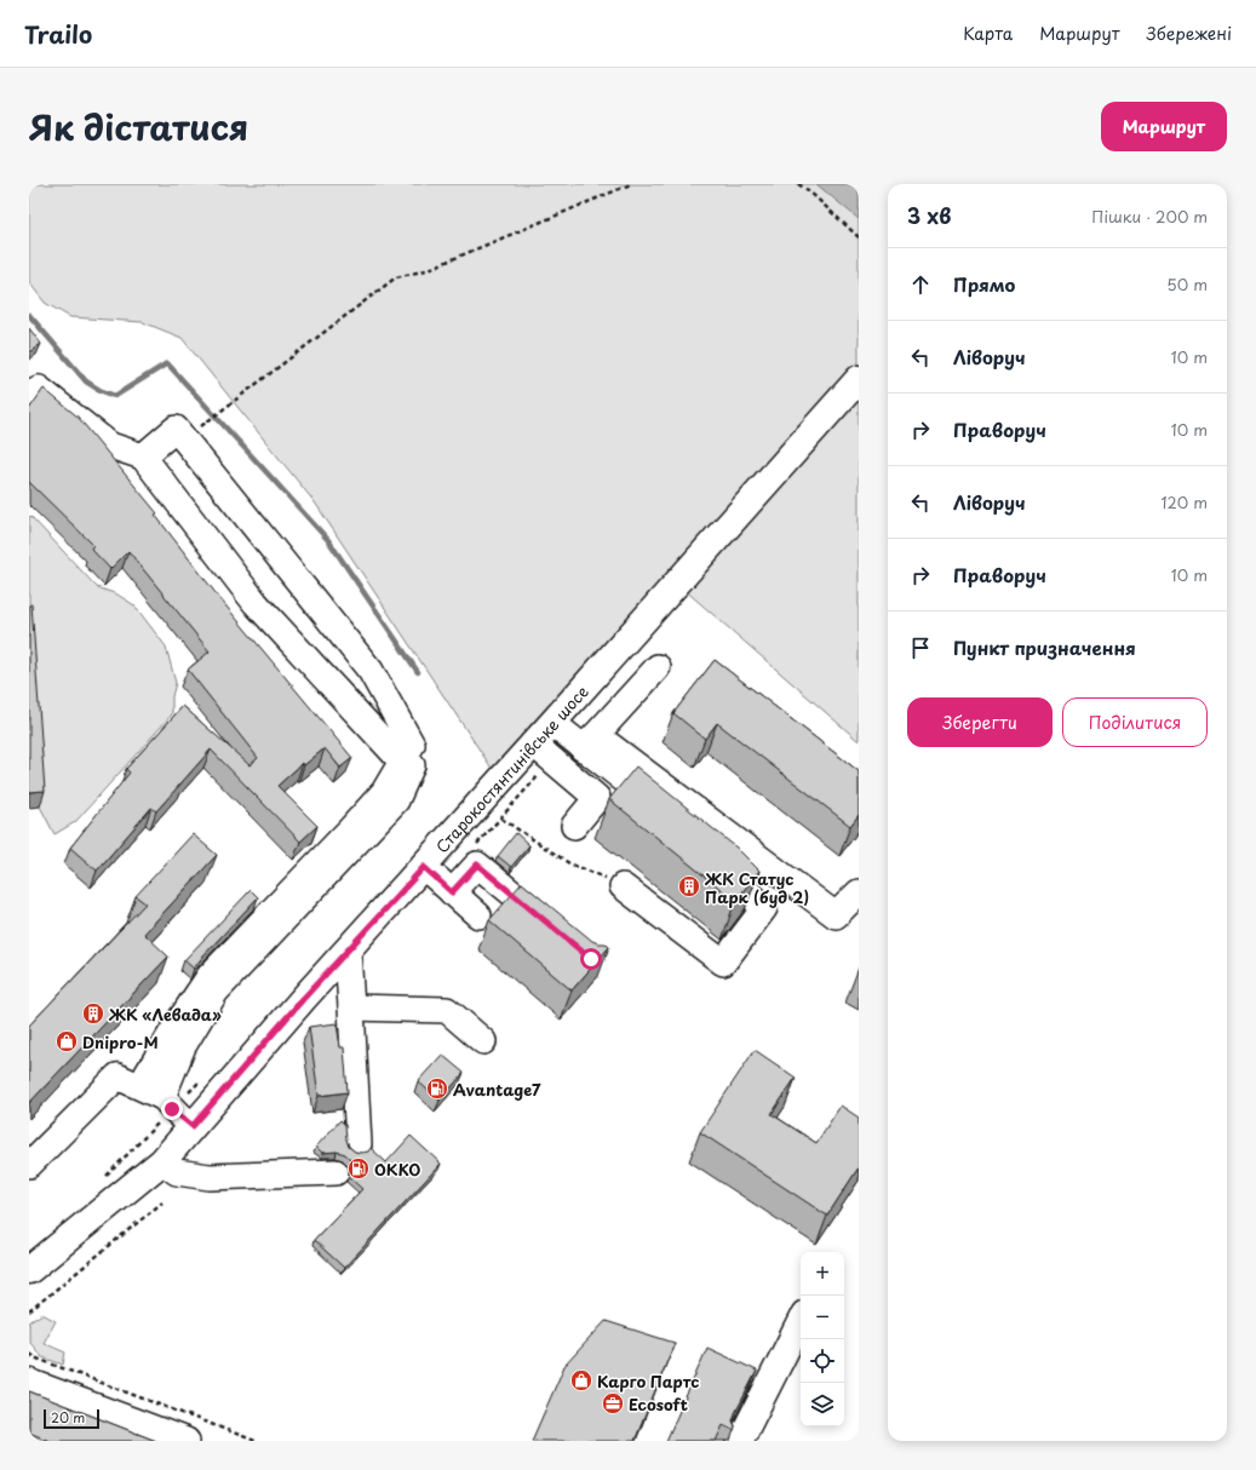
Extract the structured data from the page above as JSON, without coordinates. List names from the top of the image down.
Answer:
{
  "streets": {
    "main road": ["Старокостянтинівське шосе"]
  },
  "places": {
    "building": ["ЖК Статус Парк (буд 2)", "ЖК «Левада»"],
    "shop": ["Dnipro-M", "Карго Партс"],
    "fuel station": ["Avantage7", "ОККО"],
    "office": ["Ecosoft"]
  },
  "scale_bar": "20 m",
  "page": {
    "header": "Trailo",
    "nav": ["Карта", "Маршрут", "Збережені"],
    "title": "Як дістатися",
    "buttons": [
      "Маршрут",
      ["Зберегти", "Поділитися"]
    ],
    "heading": ["3 хв", "Пішки · 200 m"],
    "list": [
      ["Прямо", "50 m"],
      ["Ліворуч", "10 m"],
      ["Праворуч", "10 m"],
      ["Ліворуч", "120 m"],
      ["Праворуч", "10 m"],
      "Пункт призначення"
    ],
    "map_buttons": ["+", "−"],
    "scale": "20 m"
  }
}
